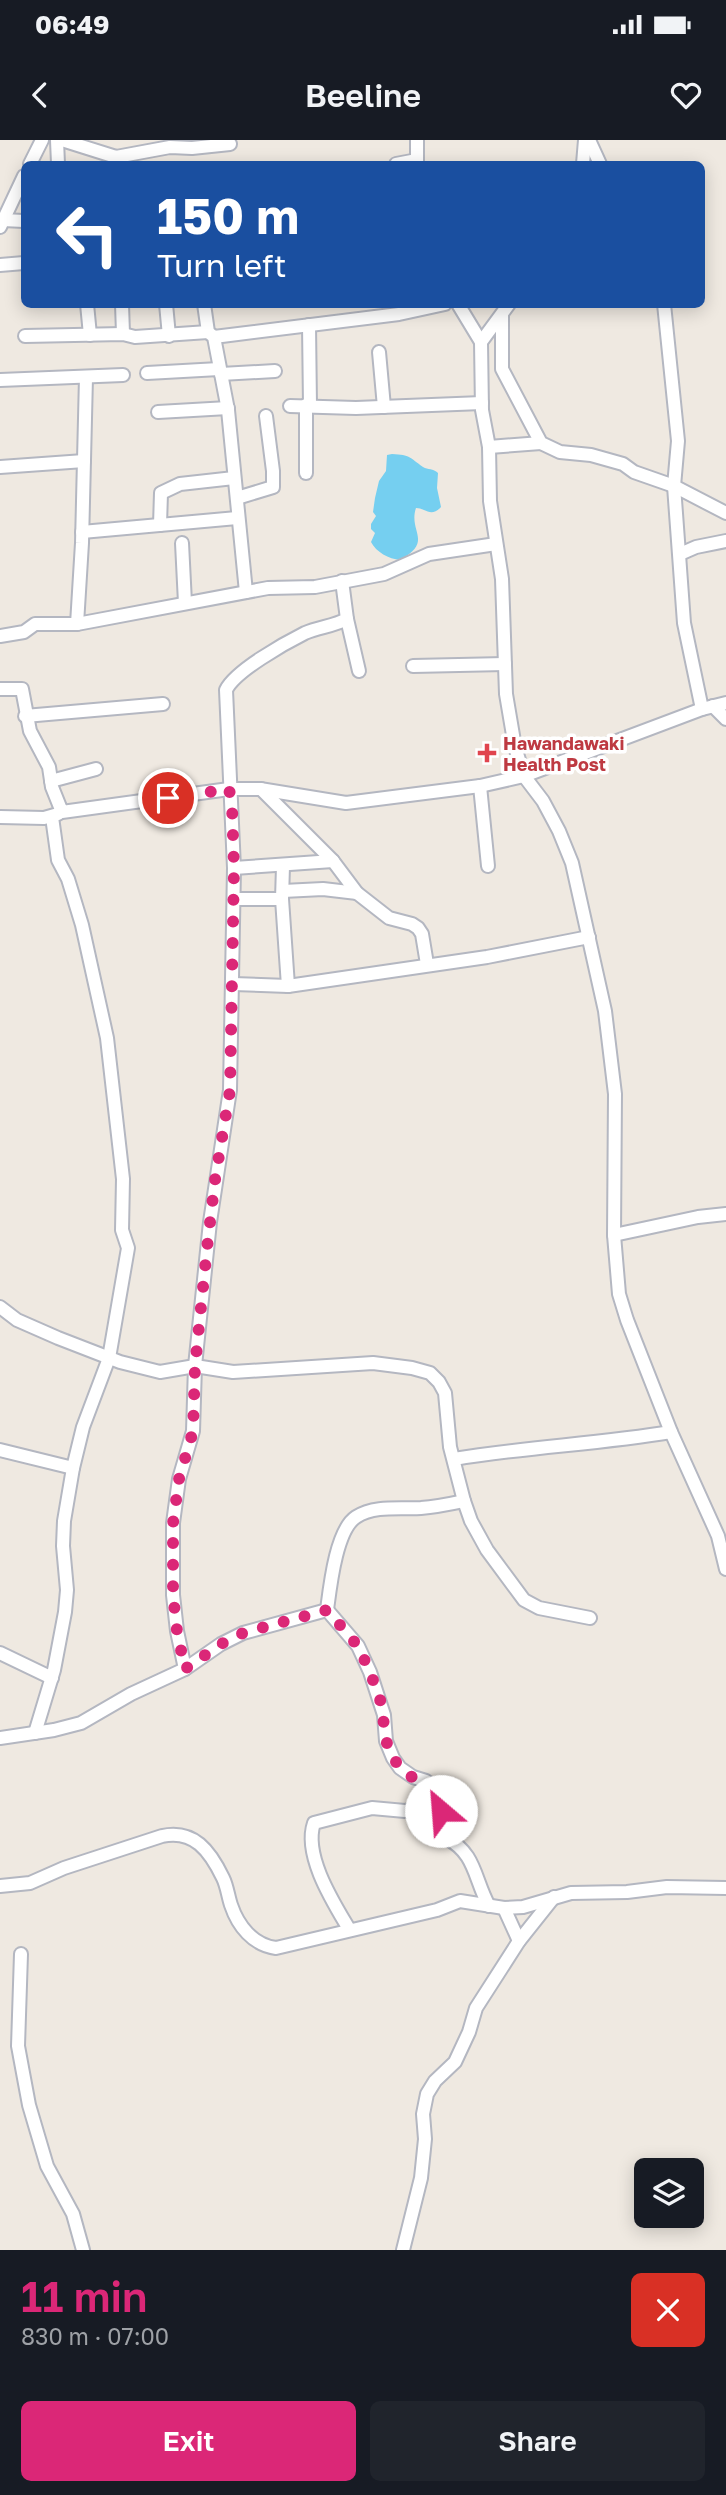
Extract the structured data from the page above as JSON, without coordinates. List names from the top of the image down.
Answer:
{
  "places": {
    "health": ["Hawandawaki Health Post"]
  },
  "page": {
    "status": "06:49",
    "header": "Beeline",
    "turn": ["150 m", "Turn left"],
    "heading": ["11 min", "830 m · 07:00"],
    "buttons": ["Exit", "Share"]
  }
}
